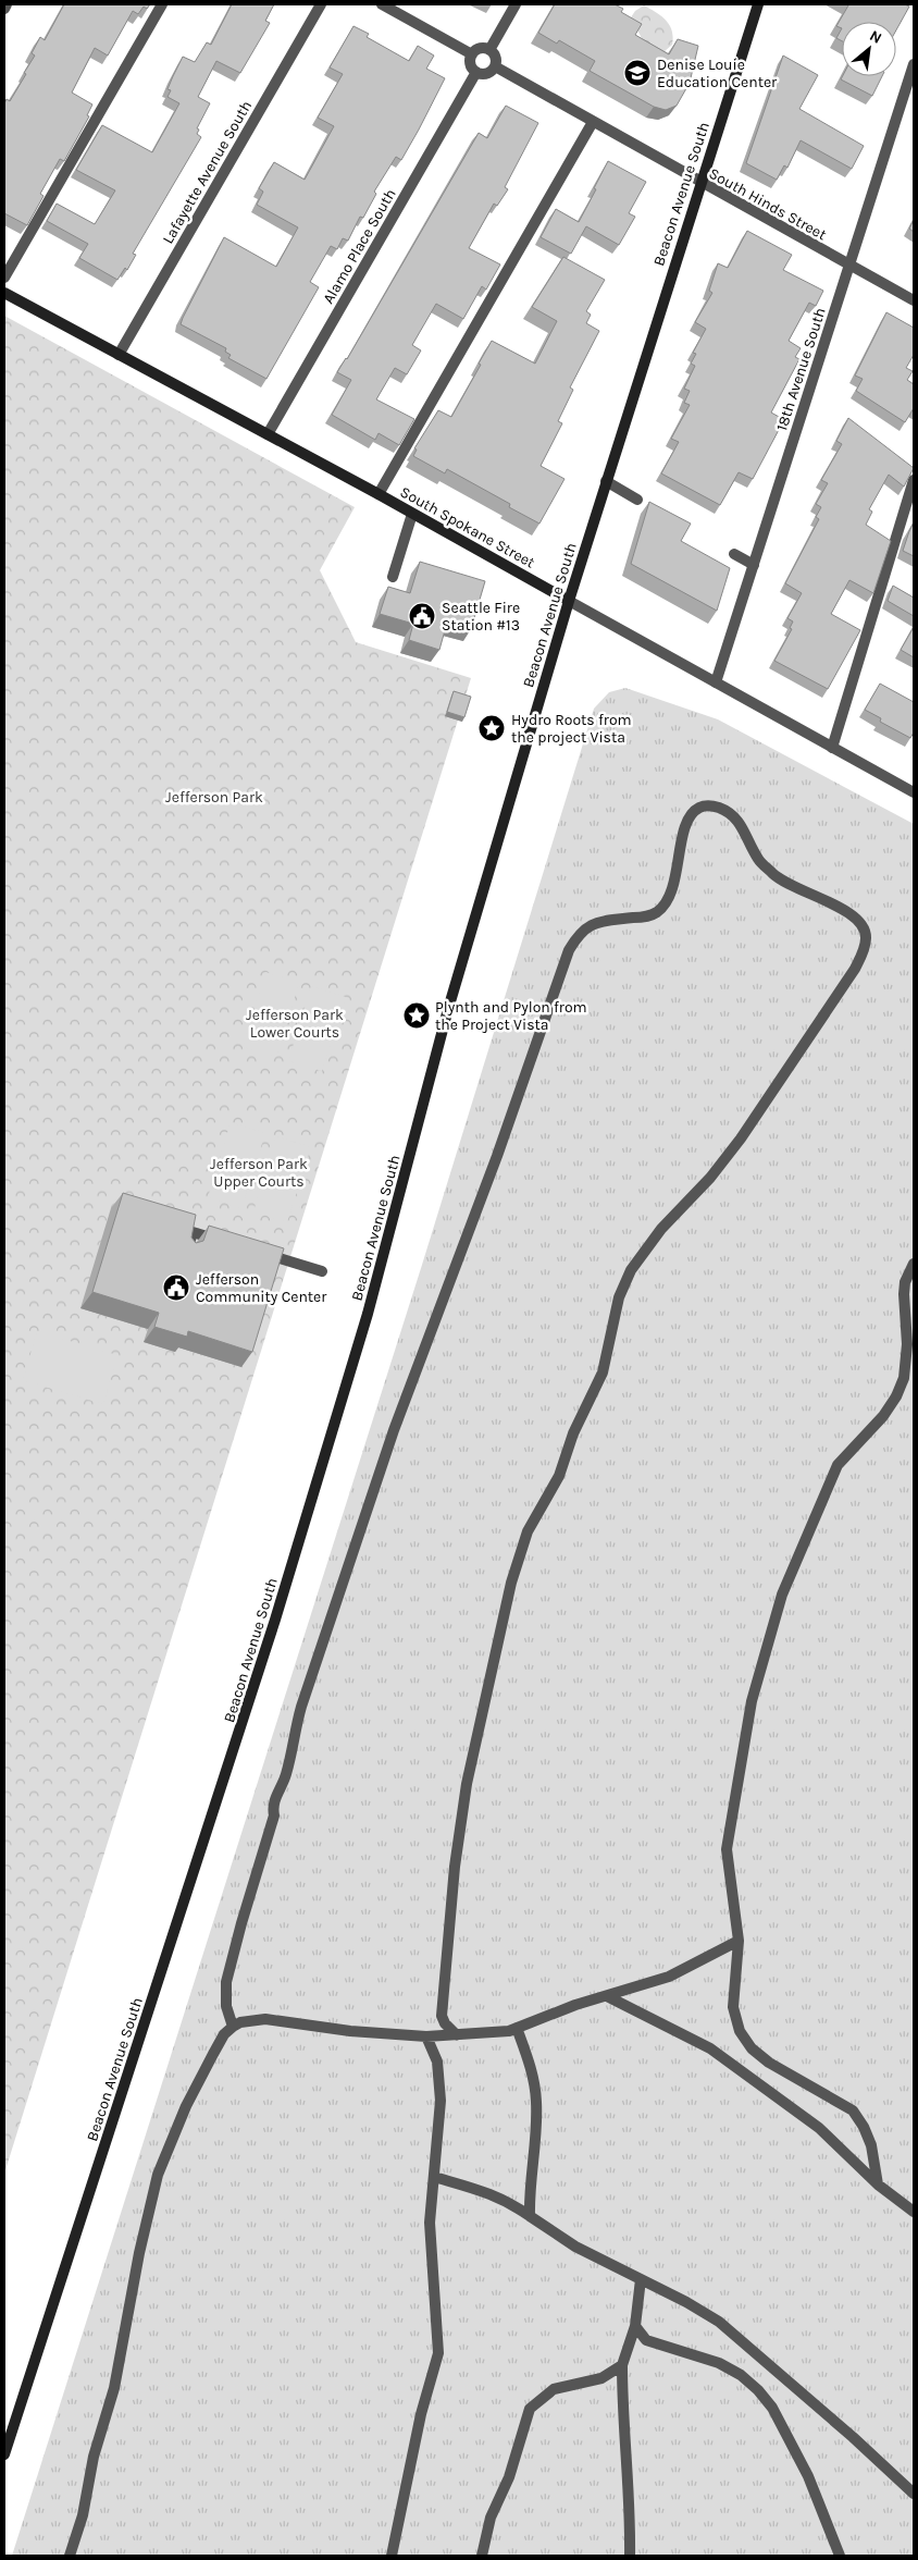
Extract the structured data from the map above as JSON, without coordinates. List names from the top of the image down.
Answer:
{
  "streets": {
    "main road": ["Beacon Avenue South", "South Spokane Street"],
    "street": [
      "Lafayette Avenue South",
      "South Hinds Street",
      "Alamo Place South",
      "18th Avenue South"
    ]
  },
  "crossings": [
    ["Lafayette Avenue South", "South Spokane Street"],
    ["Beacon Avenue South", "South Hinds Street"],
    ["Beacon Avenue South", "South Spokane Street"],
    ["South Hinds Street", "Alamo Place South"],
    ["South Hinds Street", "18th Avenue South"],
    ["Alamo Place South", "South Spokane Street"],
    ["18th Avenue South", "South Spokane Street"]
  ],
  "parks": ["Jefferson Park", "Jefferson Park Lower Courts", "Jefferson Park Upper Courts"],
  "places": {
    "school or university": ["Denise Louie Education Center"],
    "public building": ["Seattle Fire Station #13", "Jefferson Community Center"],
    "place": ["Hydro Roots from the project Vista", "Plynth and Pylon from the Project Vista"]
  },
  "north": "top right"
}
